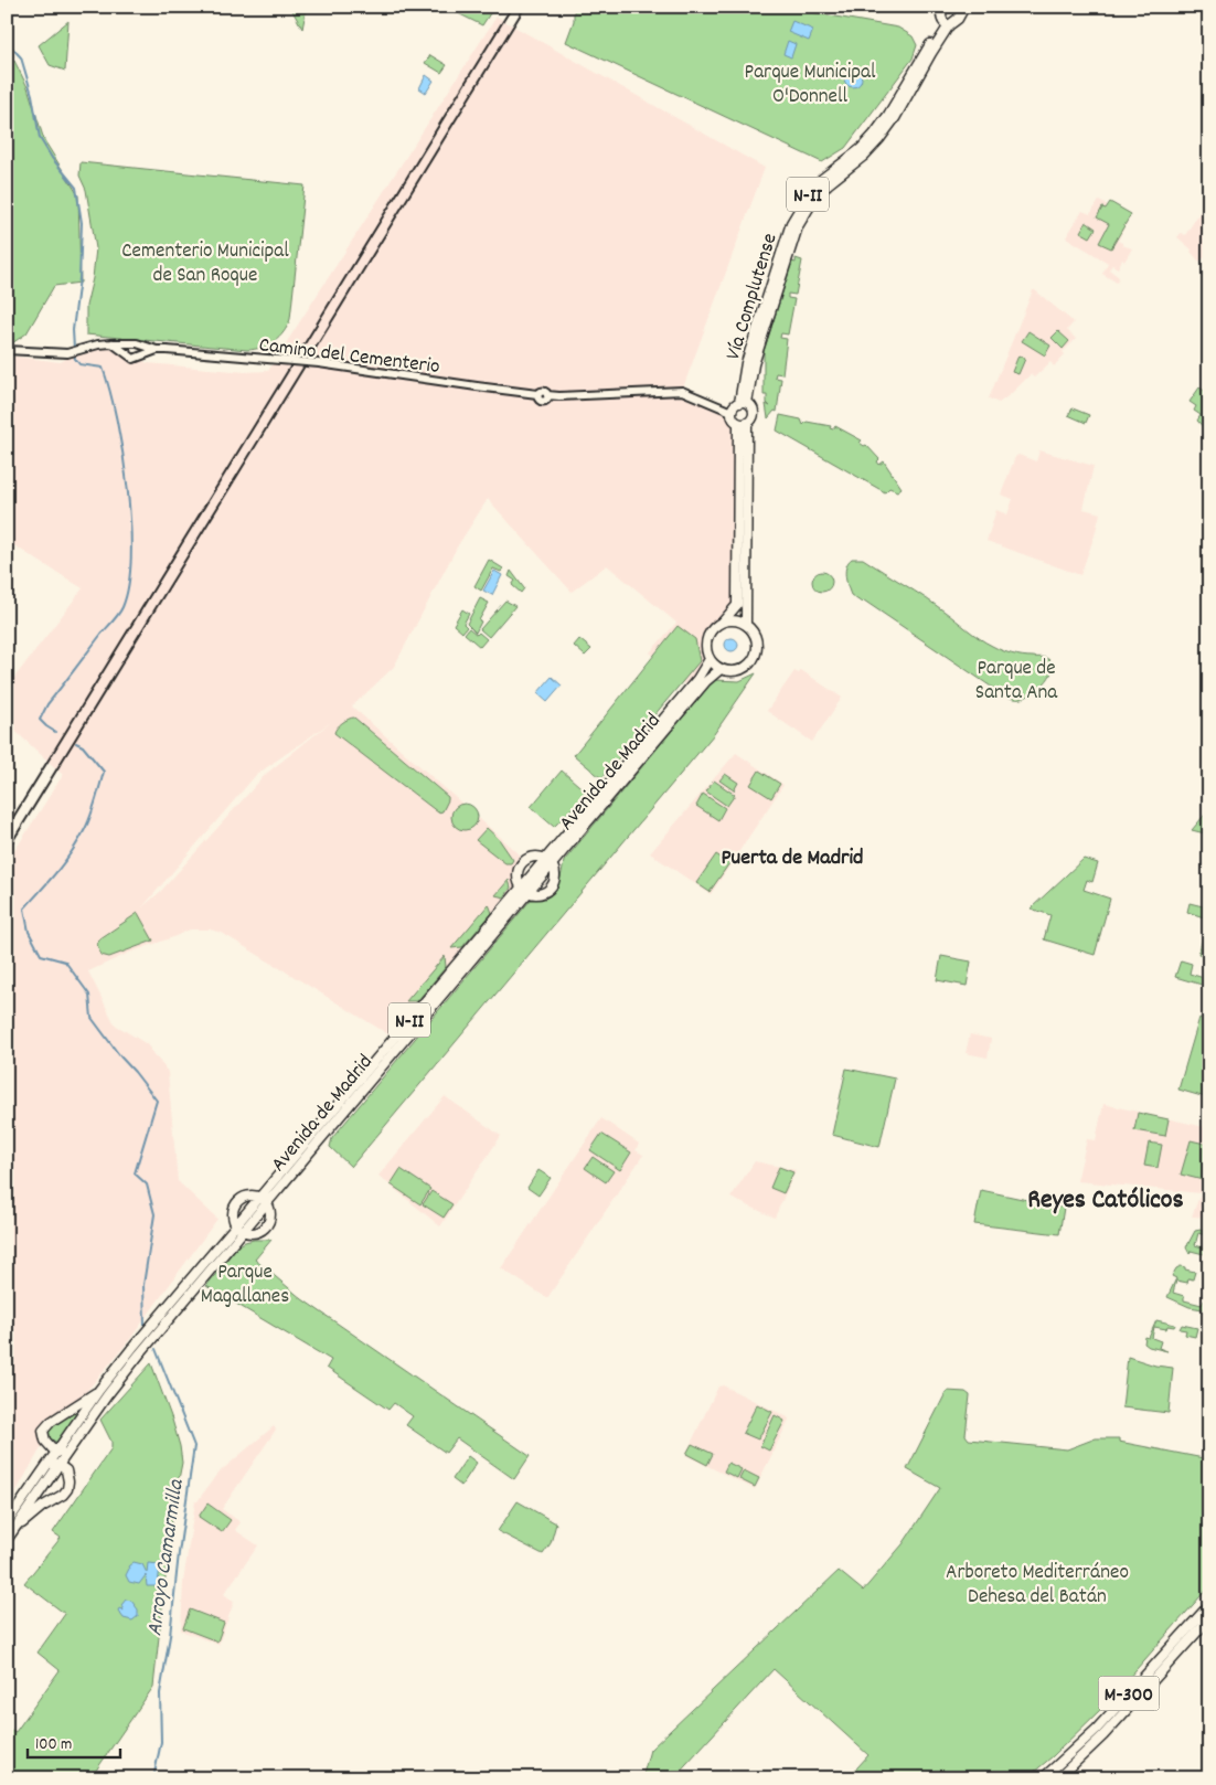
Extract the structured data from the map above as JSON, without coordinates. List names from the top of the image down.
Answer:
{
  "streets": {
    "main road": [
      "N-II",
      "Vía Complutense",
      "Avenida de Madrid",
      "M-300"
    ],
    "street": ["Camino del Cementerio"]
  },
  "crossings": [
    ["N-II", "Vía Complutense"],
    ["N-II", "Camino del Cementerio"],
    ["N-II", "Avenida de Madrid"],
    ["Vía Complutense", "Camino del Cementerio"]
  ],
  "districts": ["Puerta de Madrid", "Reyes Católicos"],
  "water": ["Arroyo Camarmilla"],
  "parks": [
    "Parque Municipal O'Donnell",
    "Cementerio Municipal de San Roque",
    "Parque de Santa Ana",
    "Parque Magallanes",
    "Arboreto Mediterráneo Dehesa del Batán"
  ],
  "scale_bar": "100 m"
}
